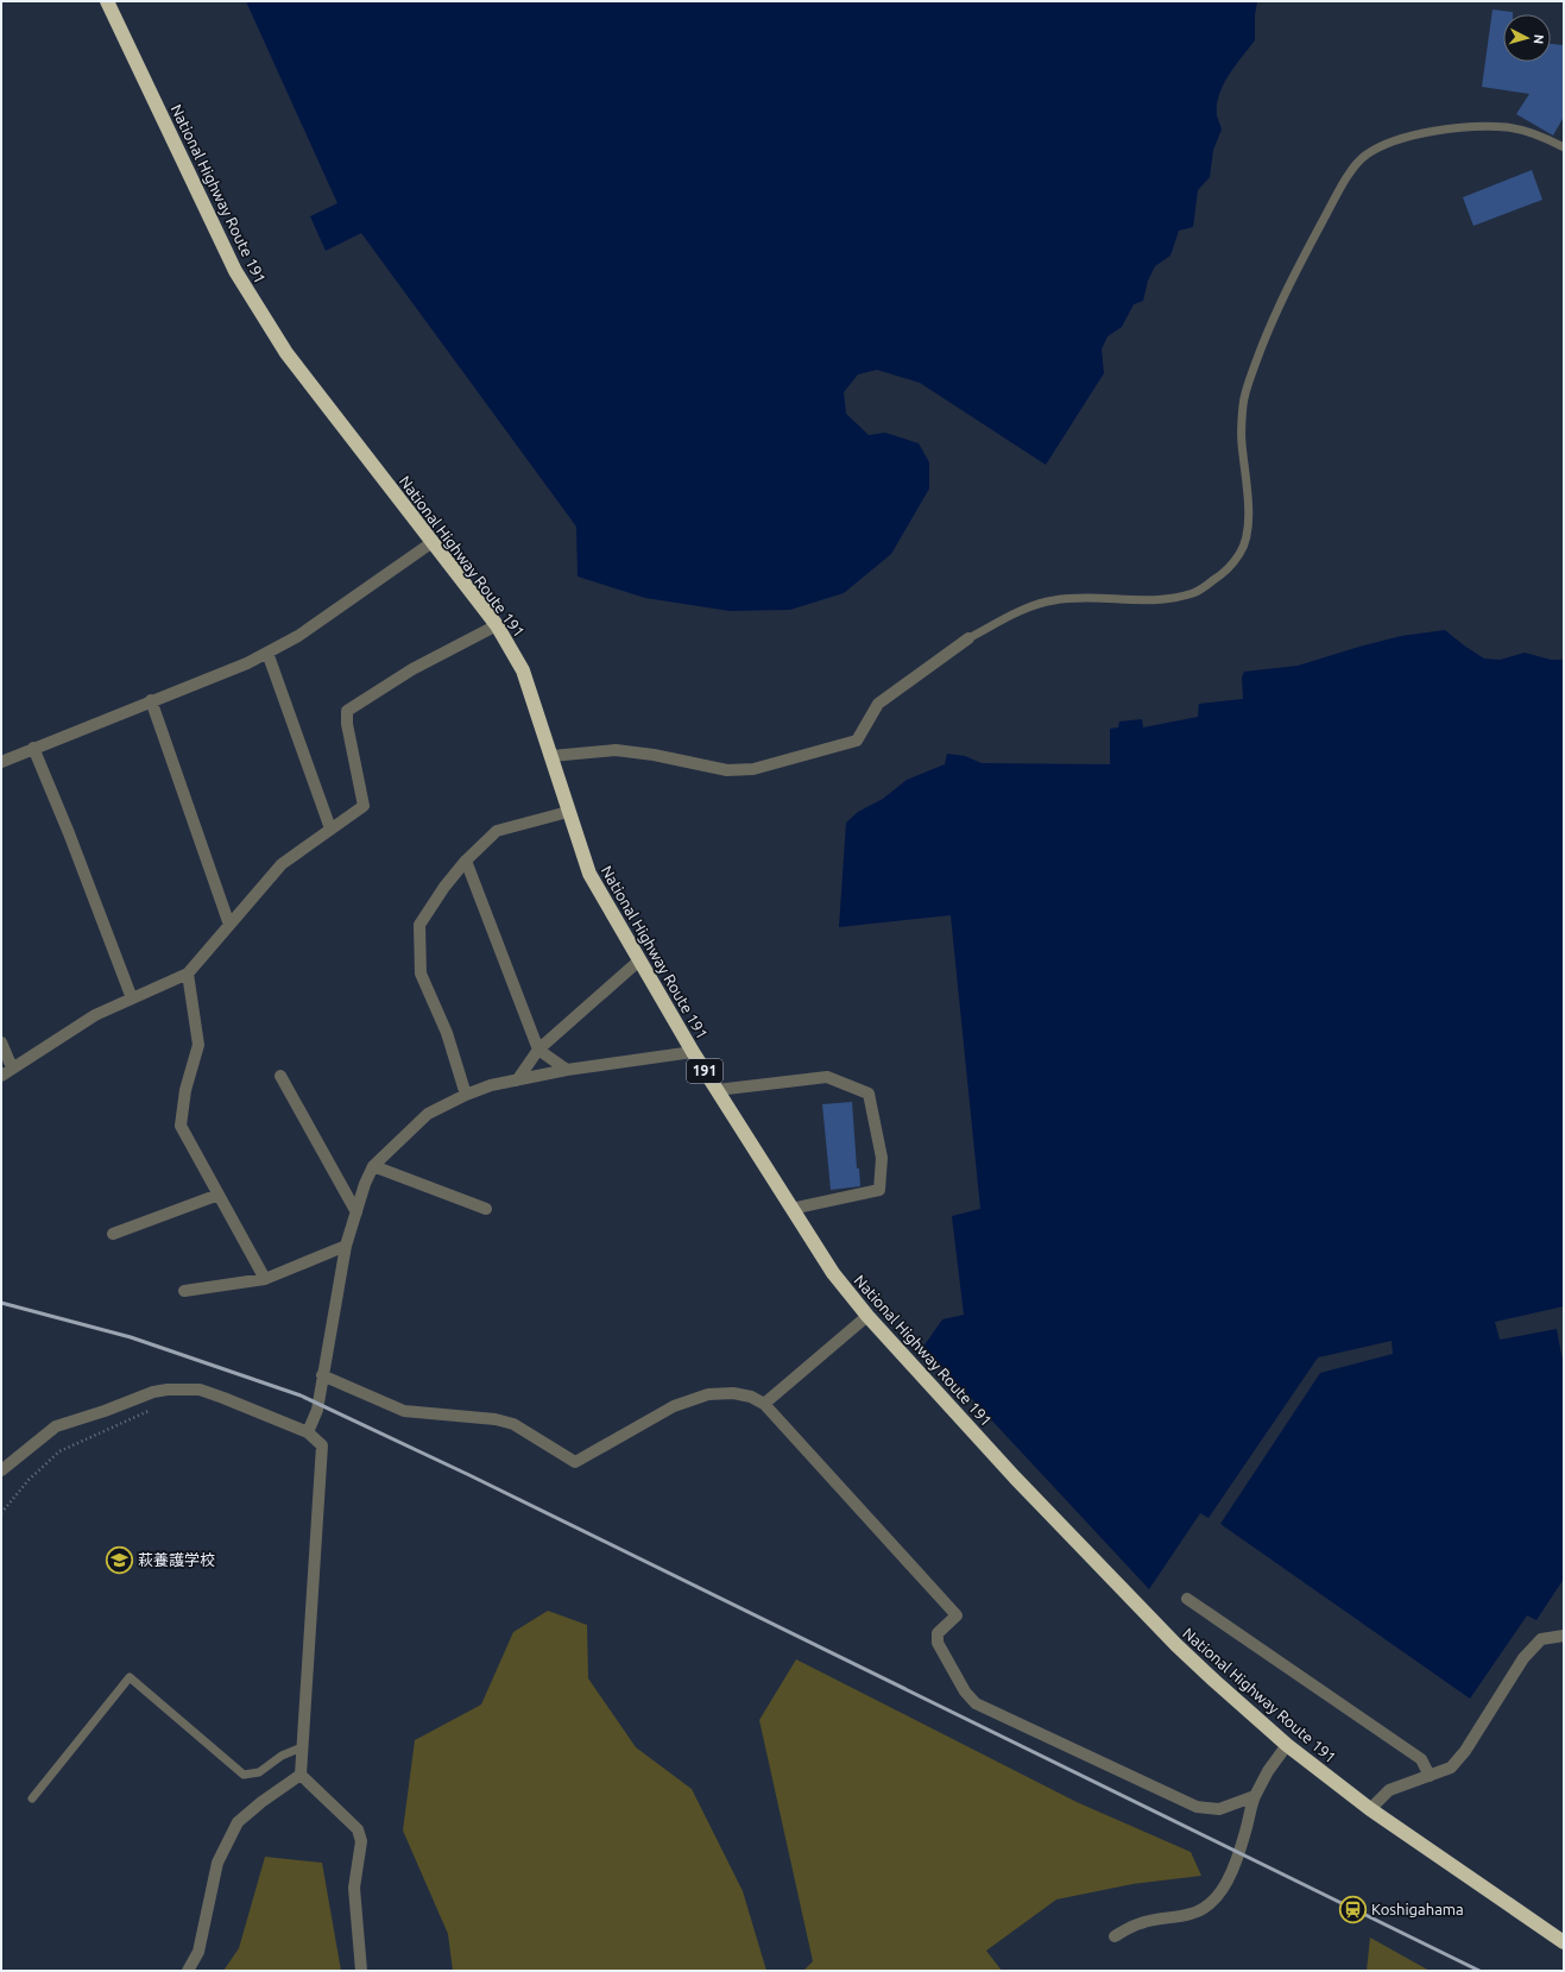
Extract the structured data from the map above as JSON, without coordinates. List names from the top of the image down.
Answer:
{
  "streets": {
    "highway": ["National Highway Route 191", "191"]
  },
  "places": {
    "school or university": ["萩養護学校"],
    "station": ["Koshigahama"]
  },
  "north": "right"
}
